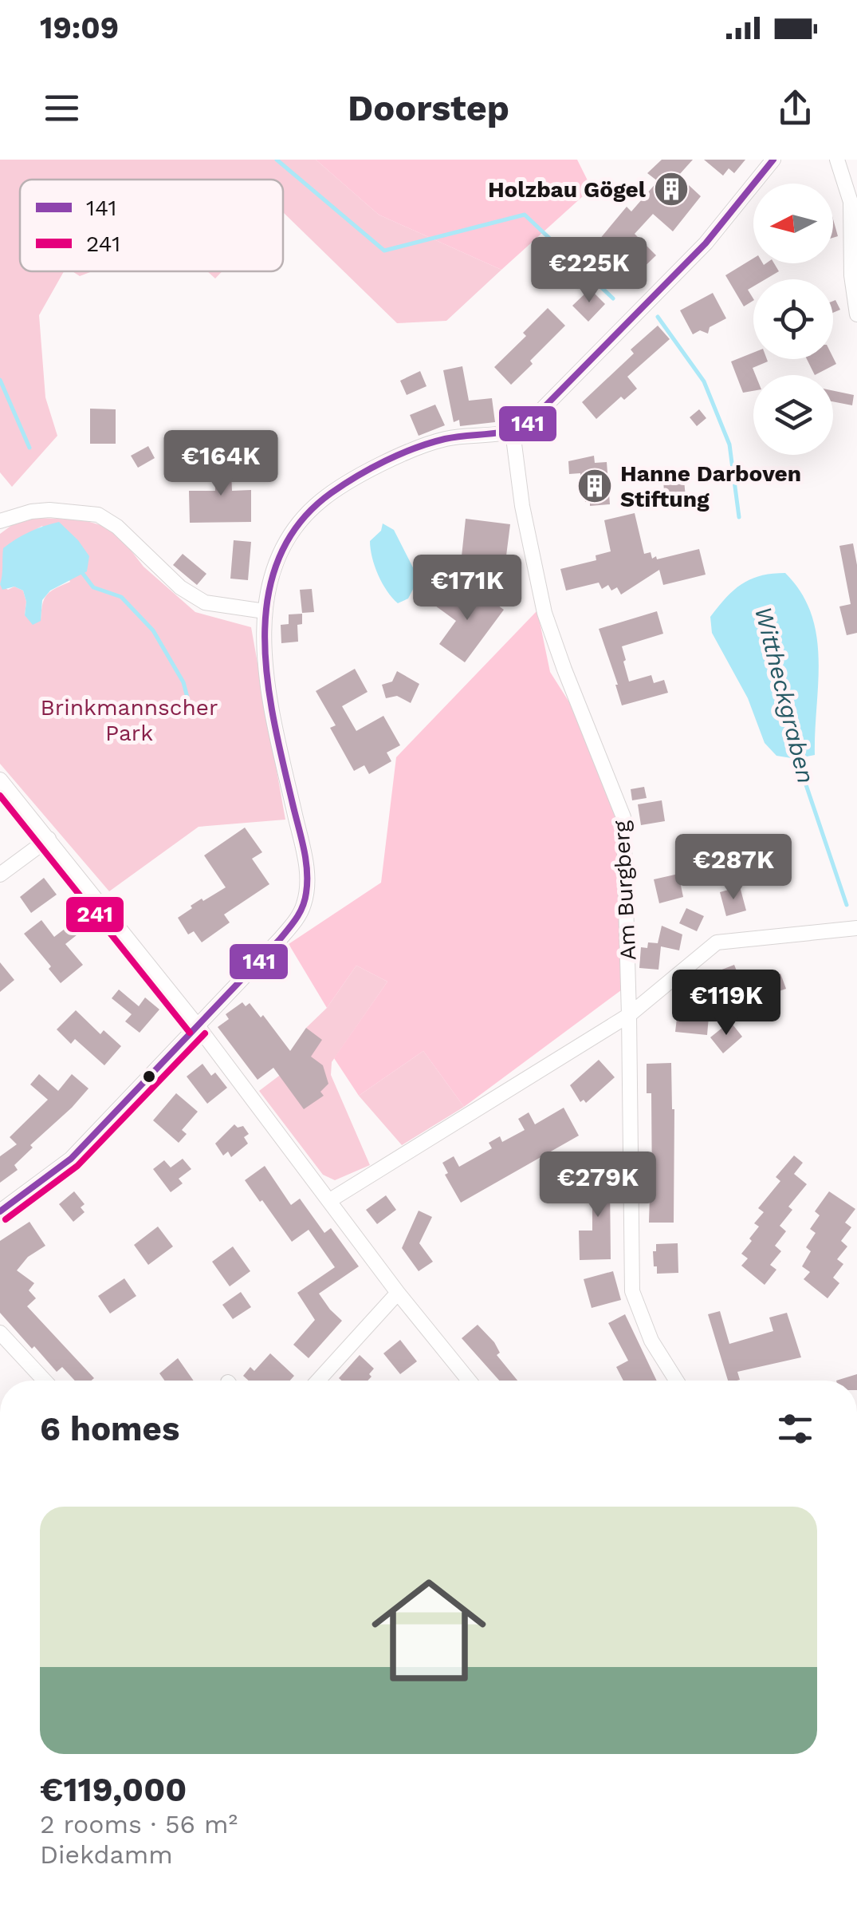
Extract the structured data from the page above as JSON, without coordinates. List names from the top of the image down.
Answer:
{
  "streets": {
    "street": ["Am Burgberg"]
  },
  "water": ["Wittheckgraben"],
  "parks": ["Brinkmannscher Park"],
  "places": {
    "building": ["Holzbau Gögel", "Hanne Darboven Stiftung"]
  },
  "lines": ["transit line 141", "transit line 241"],
  "legend": ["141", "241"],
  "north": "left",
  "page": {
    "status": "19:09",
    "header": "Doorstep",
    "price": [
      "€225K",
      "€164K",
      "€171K",
      "€287K",
      "€119K",
      "€279K"
    ],
    "heading": "6 homes",
    "list": [
      {
        "name": "€119,000",
        "note": "2 rooms · 56 m² · Diekdamm"
      }
    ]
  }
}
